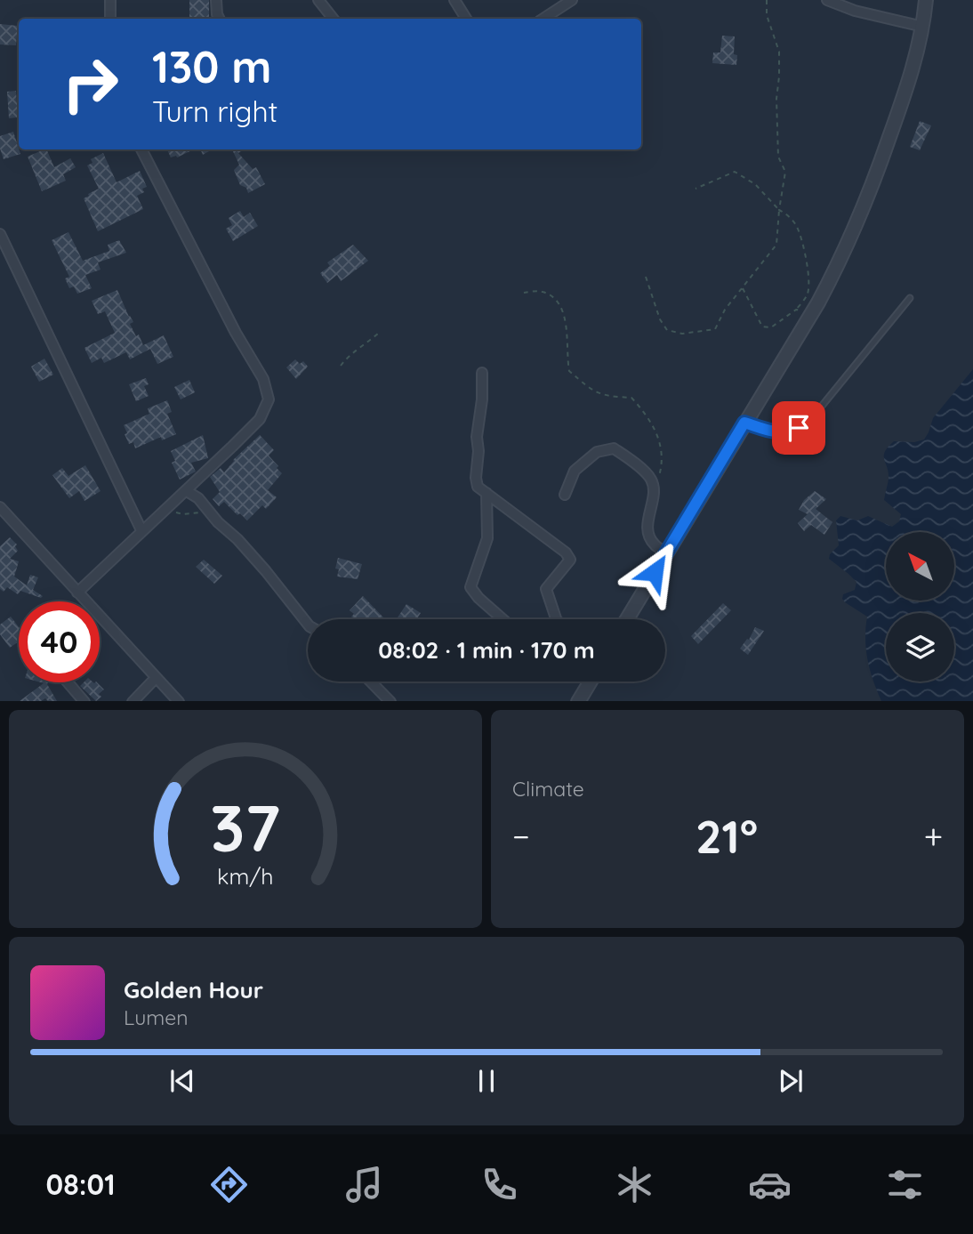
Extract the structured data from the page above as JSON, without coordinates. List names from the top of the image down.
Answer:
{
  "north": "top left",
  "page": {
    "turn": ["130 m", "Turn right"],
    "limit": "40",
    "trip": "08:02 · 1 min · 170 m",
    "tile": "Climate",
    "heat": ["−", "21°", "+"],
    "song": ["Golden Hour", "Lumen"],
    "tabs": "08:01",
    "gauge": ["37", "km/h"]
  }
}
